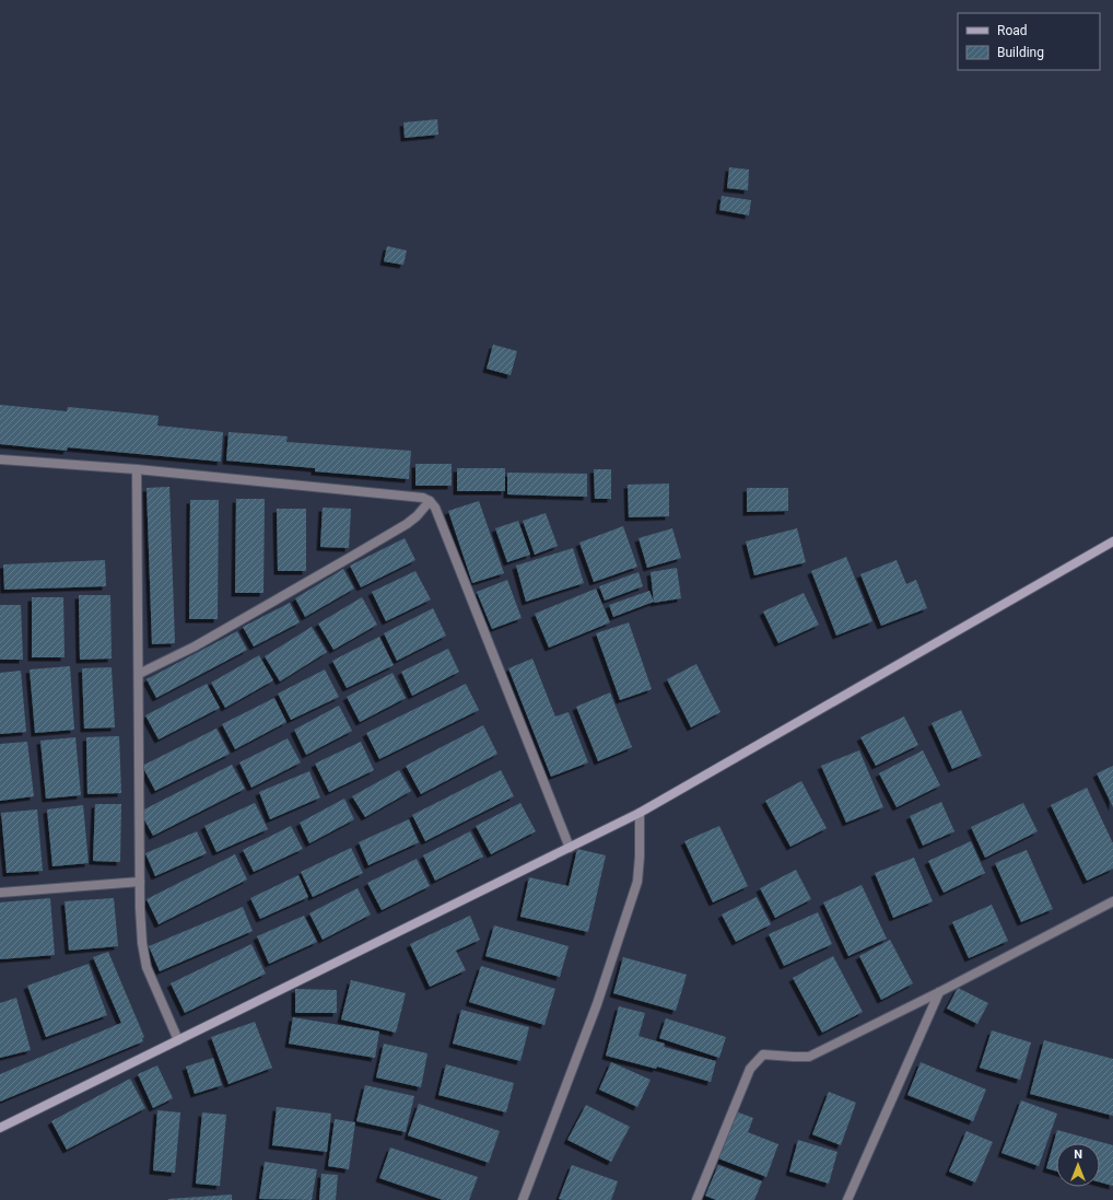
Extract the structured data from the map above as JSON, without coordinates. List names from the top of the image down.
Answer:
{
  "legend": ["Road", "Building"],
  "north": "top"
}
